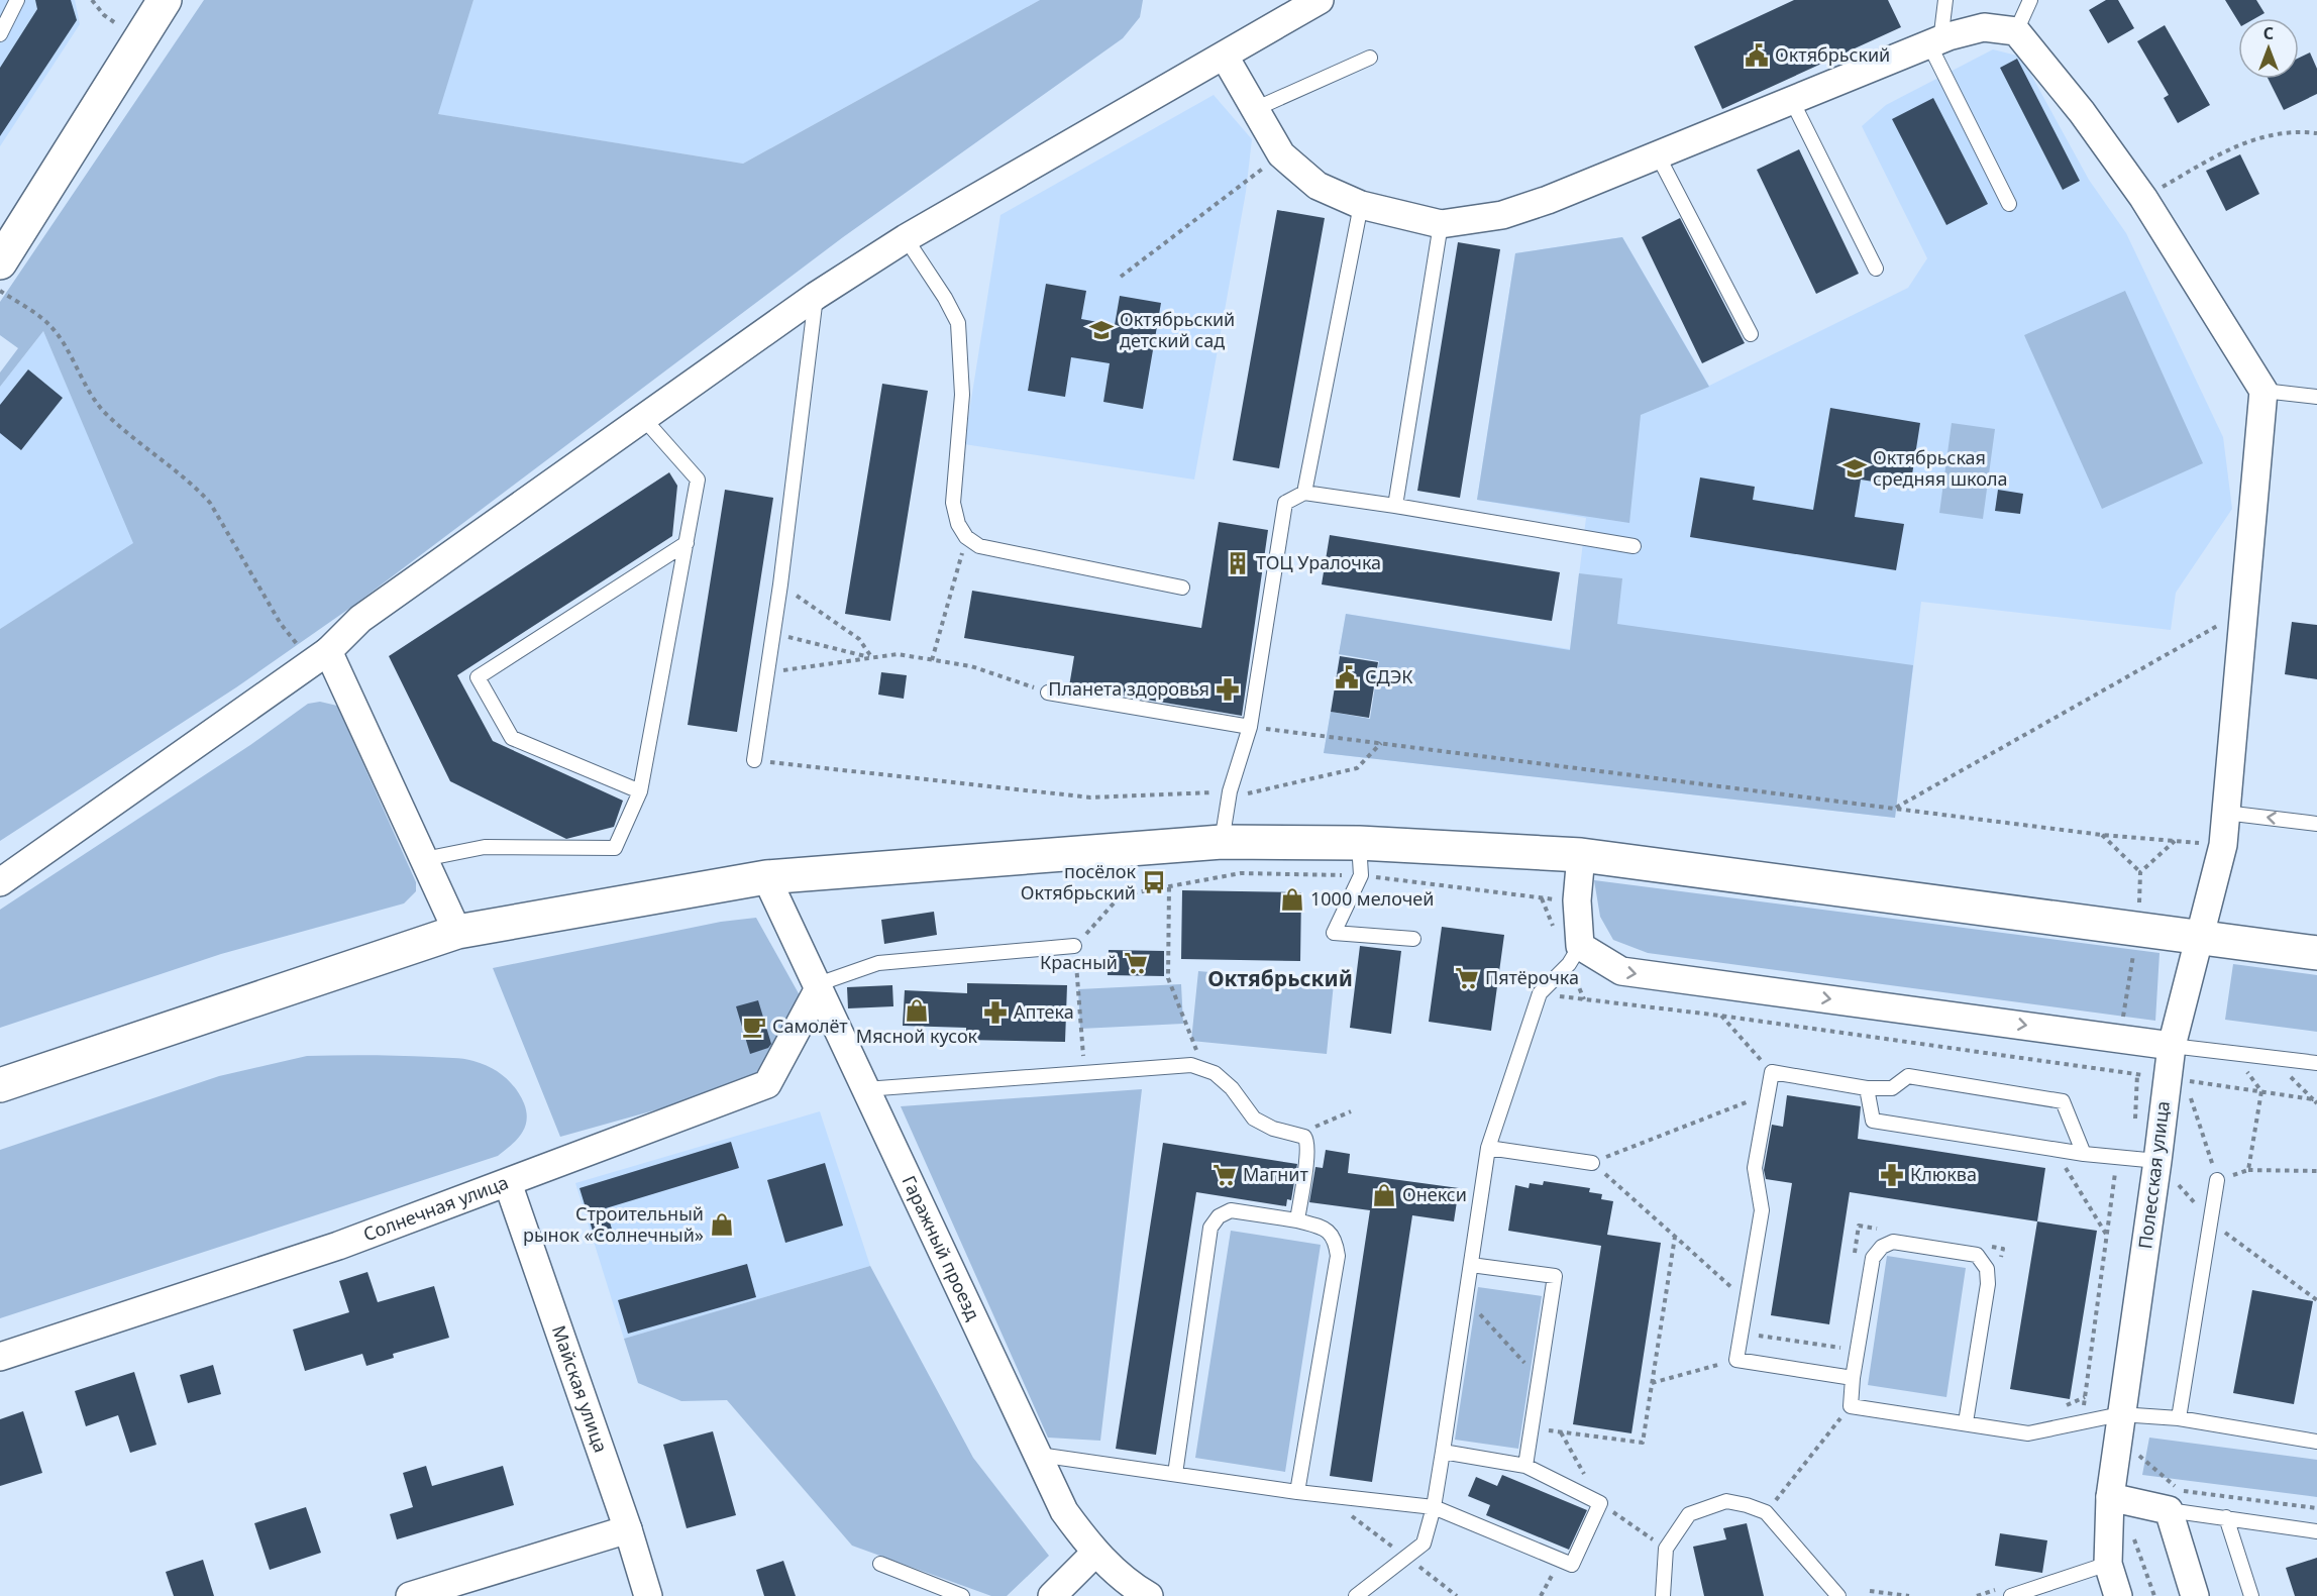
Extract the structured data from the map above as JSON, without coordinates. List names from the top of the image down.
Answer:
{
  "streets": {
    "street": [
      "Полесская улица",
      "Солнечная улица",
      "Гаражный проезд",
      "Майская улица"
    ]
  },
  "crossings": [
    ["Солнечная улица", "Гаражный проезд"],
    ["Солнечная улица", "Майская улица"]
  ],
  "districts": ["Октябрьский"],
  "places": {
    "public building": ["Октябрьский", "СДЭК"],
    "school or university": ["Октябрьский детский сад", "Октябрьская средняя школа"],
    "building": ["ТОЦ Уралочка"],
    "pharmacy": ["Планета здоровья", "Аптека", "Клюква"],
    "bus stop": ["посёлок Октябрьский"],
    "shop": [
      "1000 мелочей",
      "Мясной кусок",
      "Онекси",
      "Строительный рынок «Солнечный»"
    ],
    "supermarket": ["Красный", "Пятёрочка", "Магнит"],
    "cafe": ["Самолёт"]
  },
  "north": "top"
}
